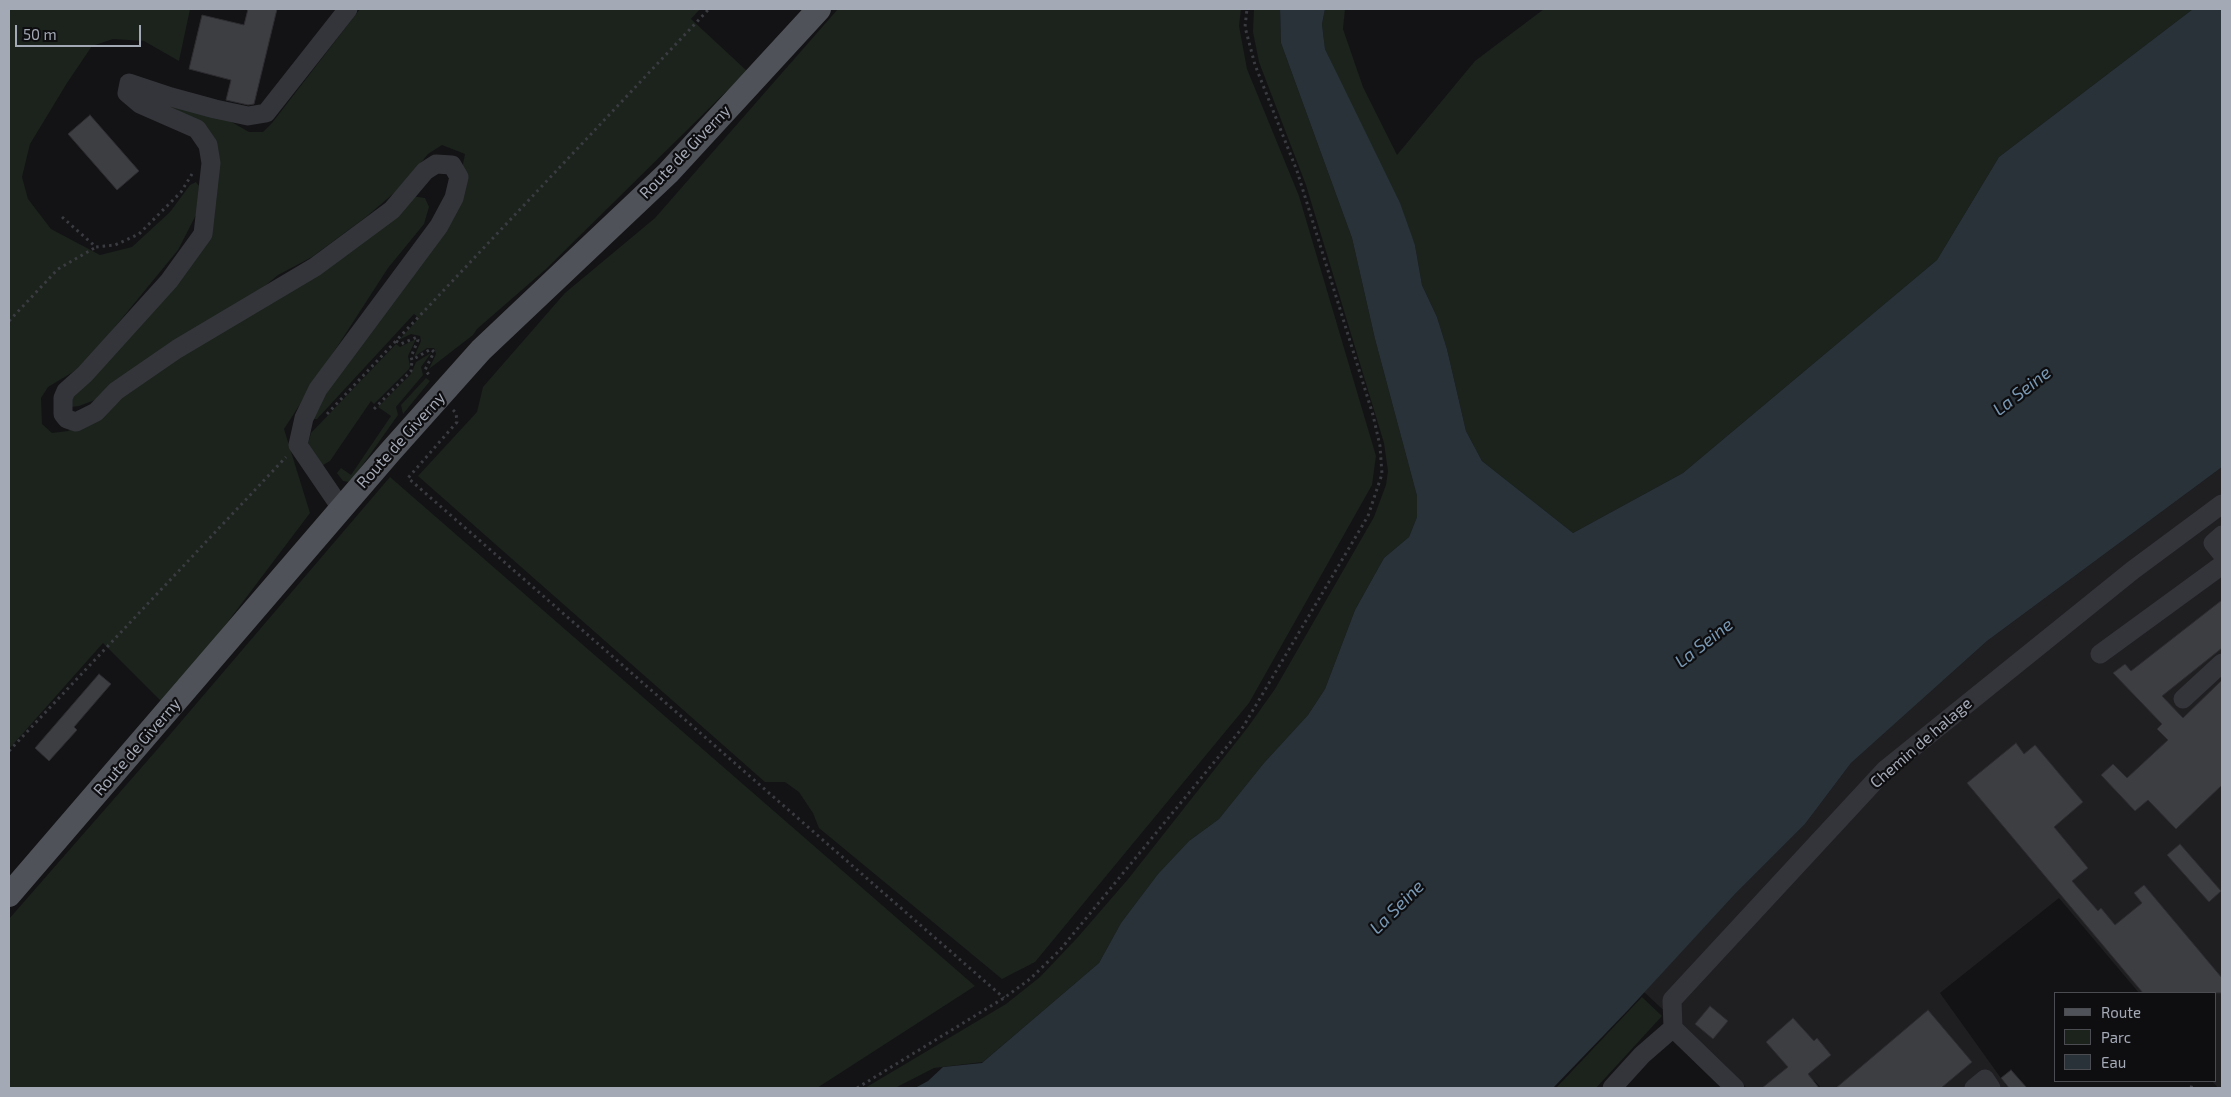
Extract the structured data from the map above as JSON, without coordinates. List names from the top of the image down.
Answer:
{
  "streets": {
    "main road": ["Route de Giverny"],
    "street": ["Chemin de halage"]
  },
  "water": ["La Seine"],
  "legend": ["Route", "Parc", "Eau"],
  "scale_bar": "50 m"
}
